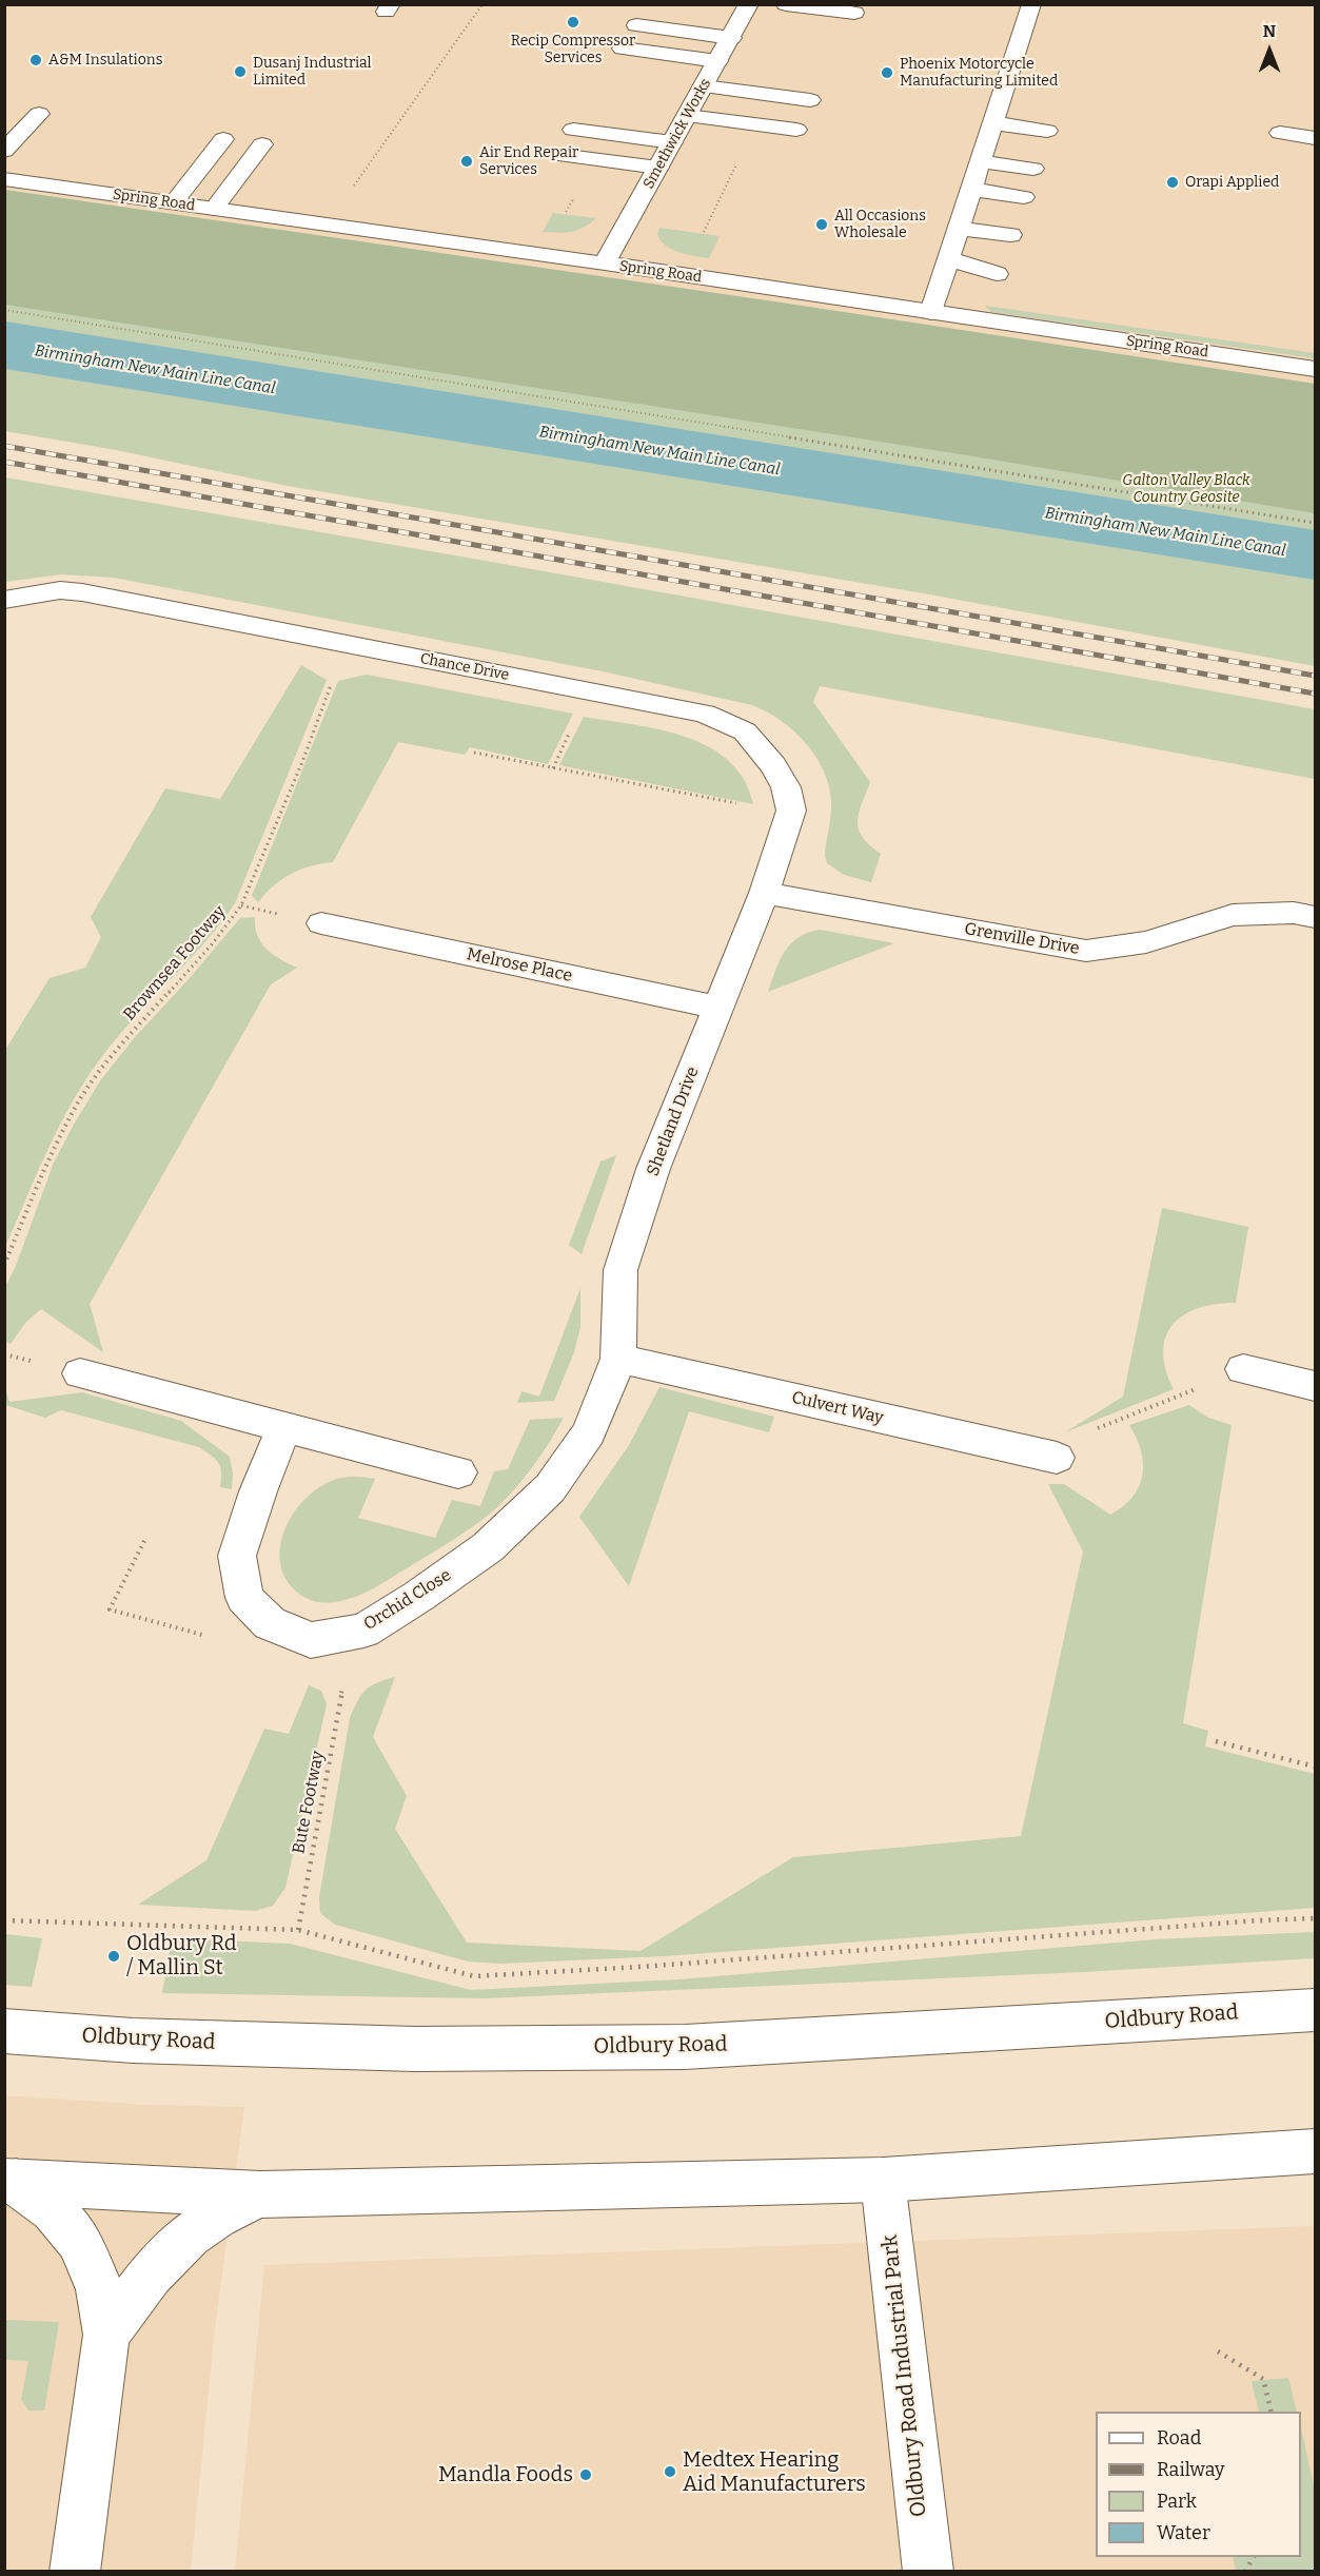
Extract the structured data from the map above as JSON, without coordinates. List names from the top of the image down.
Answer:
{
  "streets": {
    "street": [
      "Smethwick Works",
      "Spring Road",
      "Chance Drive",
      "Grenville Drive",
      "Melrose Place",
      "Shetland Drive",
      "Culvert Way",
      "Orchid Close",
      "Oldbury Road",
      "Oldbury Road Industrial Park"
    ],
    "path": ["Brownsea Footway", "Bute Footway"]
  },
  "crossings": [
    ["Smethwick Works", "Spring Road"],
    ["Chance Drive", "Grenville Drive"],
    ["Chance Drive", "Shetland Drive"],
    ["Grenville Drive", "Shetland Drive"],
    ["Melrose Place", "Shetland Drive"],
    ["Shetland Drive", "Culvert Way"],
    ["Shetland Drive", "Orchid Close"],
    ["Culvert Way", "Orchid Close"]
  ],
  "water": ["Birmingham New Main Line Canal"],
  "parks": ["Galton Valley Black Country Geosite"],
  "places": [
    "Recip Compressor Services",
    "A&M Insulations",
    "Dusanj Industrial Limited",
    "Phoenix Motorcycle Manufacturing Limited",
    "Air End Repair Services",
    "Orapi Applied",
    "All Occasions Wholesale",
    "Oldbury Rd / Mallin St",
    "Medtex Hearing Aid Manufacturers",
    "Mandla Foods"
  ],
  "legend": [
    "Road",
    "Railway",
    "Park",
    "Water"
  ],
  "north": "top"
}
